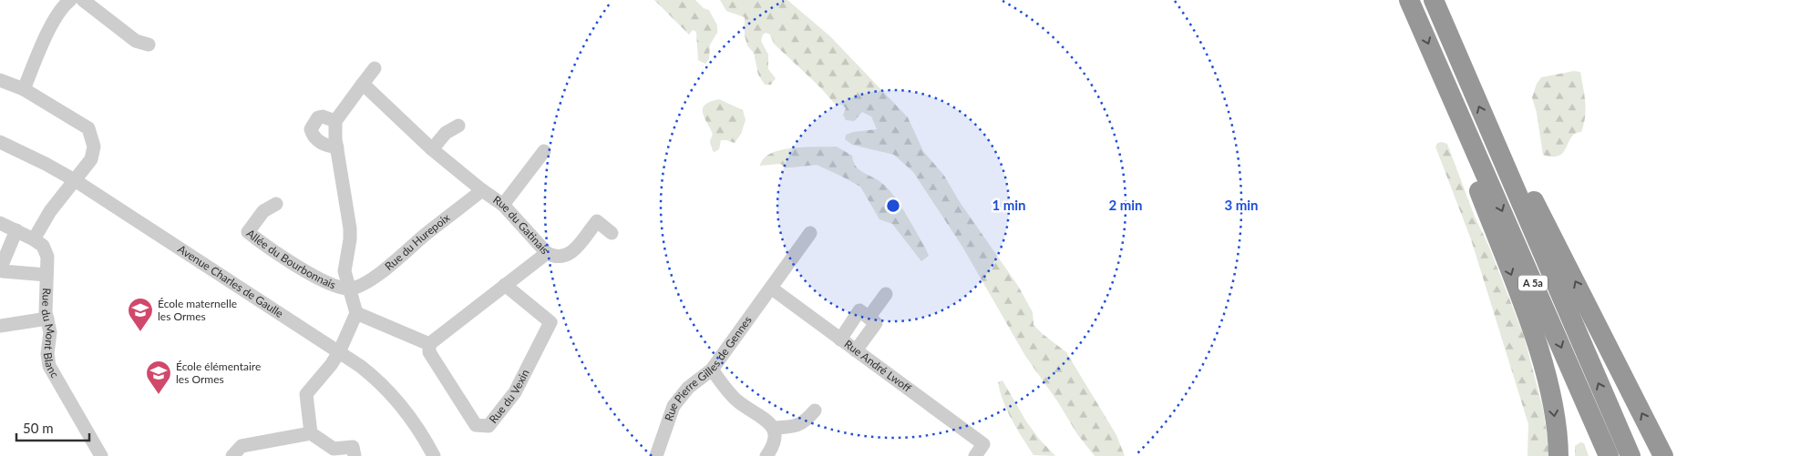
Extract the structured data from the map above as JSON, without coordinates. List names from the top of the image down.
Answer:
{
  "streets": {
    "highway": ["A 5a"],
    "street": [
      "Rue du Gatinais",
      "Rue du Hurepoix",
      "Allée du Bourbonnais",
      "Avenue Charles de Gaulle",
      "Rue du Mont Blanc",
      "Rue André Lwoff",
      "Rue Pierre Gilles de Gennes",
      "Rue du Vexin"
    ]
  },
  "crossings": [
    ["Rue du Gatinais", "Rue du Hurepoix"],
    ["Rue du Gatinais", "Rue du Vexin"],
    ["Rue du Hurepoix", "Allée du Bourbonnais"],
    ["Rue André Lwoff", "Rue Pierre Gilles de Gennes"]
  ],
  "places": {
    "school or university": ["École maternelle les Ormes", "École élémentaire les Ormes"]
  },
  "scale_bar": "50 m",
  "rings": ["1 min", "2 min", "3 min"]
}
